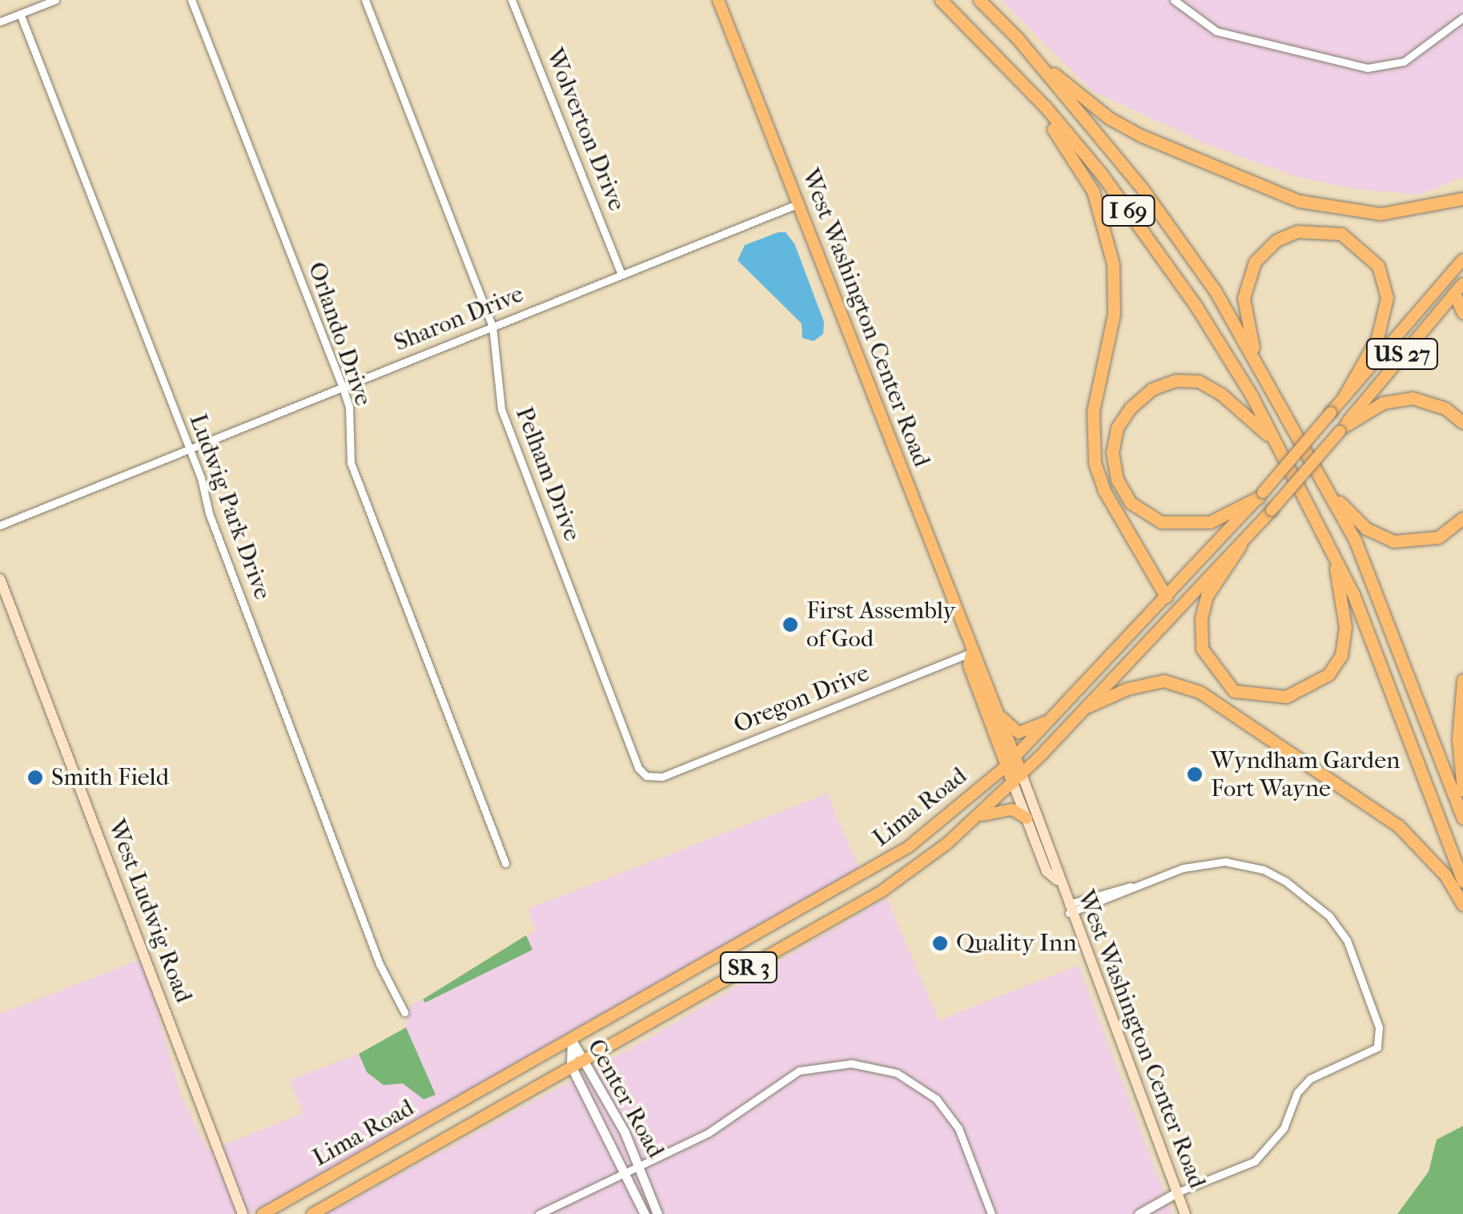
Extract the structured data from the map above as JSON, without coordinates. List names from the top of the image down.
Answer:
{
  "streets": {
    "highway": ["I 69"],
    "main road": [
      "West Washington Center Road",
      "US 27",
      "Lima Road",
      "West Ludwig Road",
      "SR 3"
    ],
    "street": [
      "Wolverton Drive",
      "Sharon Drive",
      "Orlando Drive",
      "Pelham Drive",
      "Ludwig Park Drive",
      "Oregon Drive",
      "Center Road"
    ]
  },
  "crossings": [
    ["Wolverton Drive", "Sharon Drive"],
    ["West Washington Center Road", "Sharon Drive"],
    ["West Washington Center Road", "Oregon Drive"],
    ["West Washington Center Road", "Lima Road"],
    ["Sharon Drive", "Orlando Drive"],
    ["Sharon Drive", "Pelham Drive"],
    ["Sharon Drive", "Ludwig Park Drive"],
    ["Pelham Drive", "Oregon Drive"],
    ["Lima Road", "Center Road"]
  ],
  "places": [
    "First Assembly of God",
    "Wyndham Garden Fort Wayne",
    "Smith Field",
    "Quality Inn"
  ]
}
